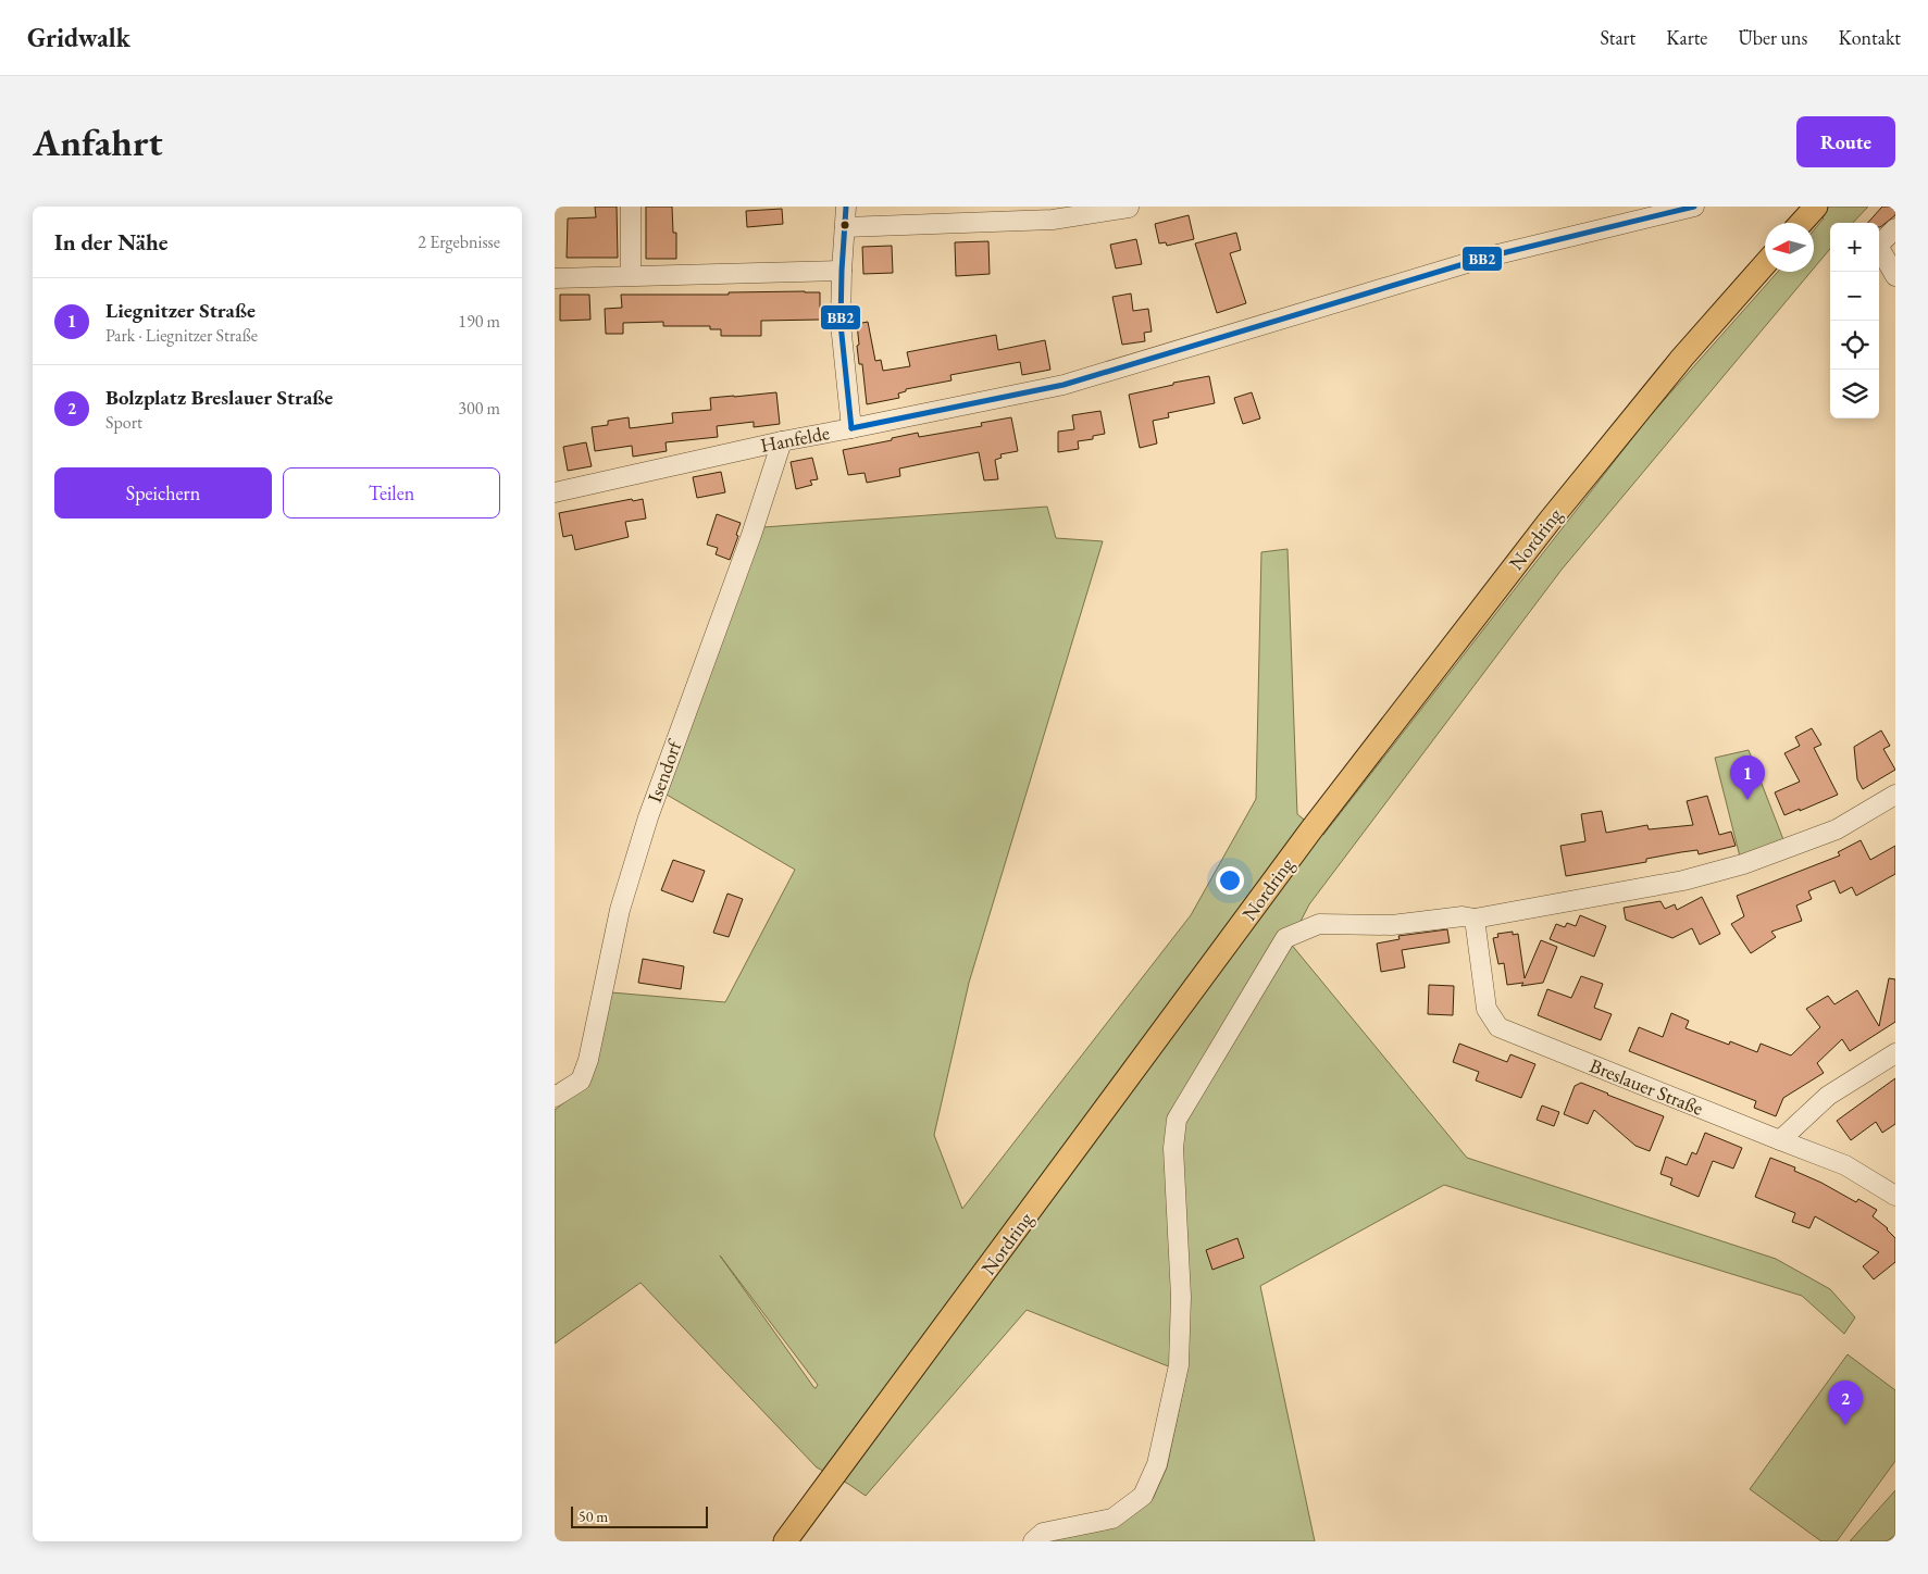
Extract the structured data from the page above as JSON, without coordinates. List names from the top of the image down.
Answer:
{
  "streets": {
    "main road": ["Nordring"],
    "street": ["Hanfelde", "Isendorf", "Breslauer Straße"]
  },
  "crossings": [
    ["Hanfelde", "Isendorf"]
  ],
  "lines": ["transit line BB2"],
  "scale_bar": "50 m",
  "north": "left",
  "page": {
    "header": "Gridwalk",
    "nav": [
      "Start",
      "Karte",
      "Über uns",
      "Kontakt"
    ],
    "buttons": [
      "Route",
      ["Speichern", "Teilen"]
    ],
    "title": "Anfahrt",
    "heading": ["In der Nähe", "2 Ergebnisse"],
    "map_buttons": ["+", "−"],
    "list": [
      {
        "mark": "1",
        "name": "Liegnitzer Straße",
        "note": "Park · Liegnitzer Straße",
        "value": "190 m"
      },
      {
        "mark": "2",
        "name": "Bolzplatz Breslauer Straße",
        "note": "Sport",
        "value": "300 m"
      }
    ],
    "pins": ["1", "2"],
    "scale": "50 m"
  }
}
